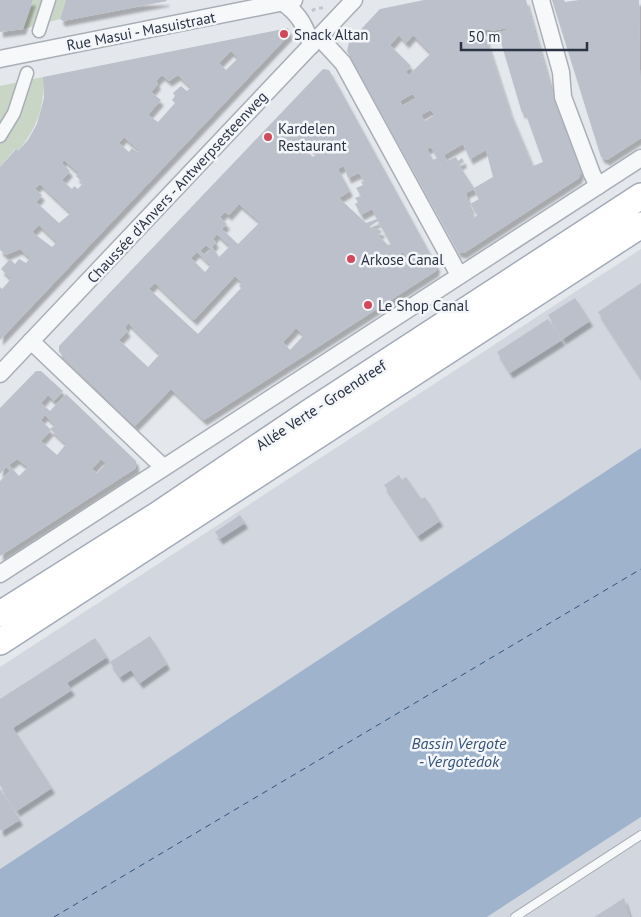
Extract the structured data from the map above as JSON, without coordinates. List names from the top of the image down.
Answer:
{
  "streets": {
    "main road": ["Allée Verte - Groendreef"],
    "street": ["Rue Masui - Masuistraat", "Chaussée d'Anvers - Antwerpsesteenweg"]
  },
  "crossings": [
    ["Rue Masui - Masuistraat", "Chaussée d'Anvers - Antwerpsesteenweg"]
  ],
  "water": ["Bassin Vergote - Vergotedok"],
  "places": [
    "Snack Altan",
    "Kardelen Restaurant",
    "Arkose Canal",
    "Le Shop Canal"
  ],
  "scale_bar": "50 m"
}
